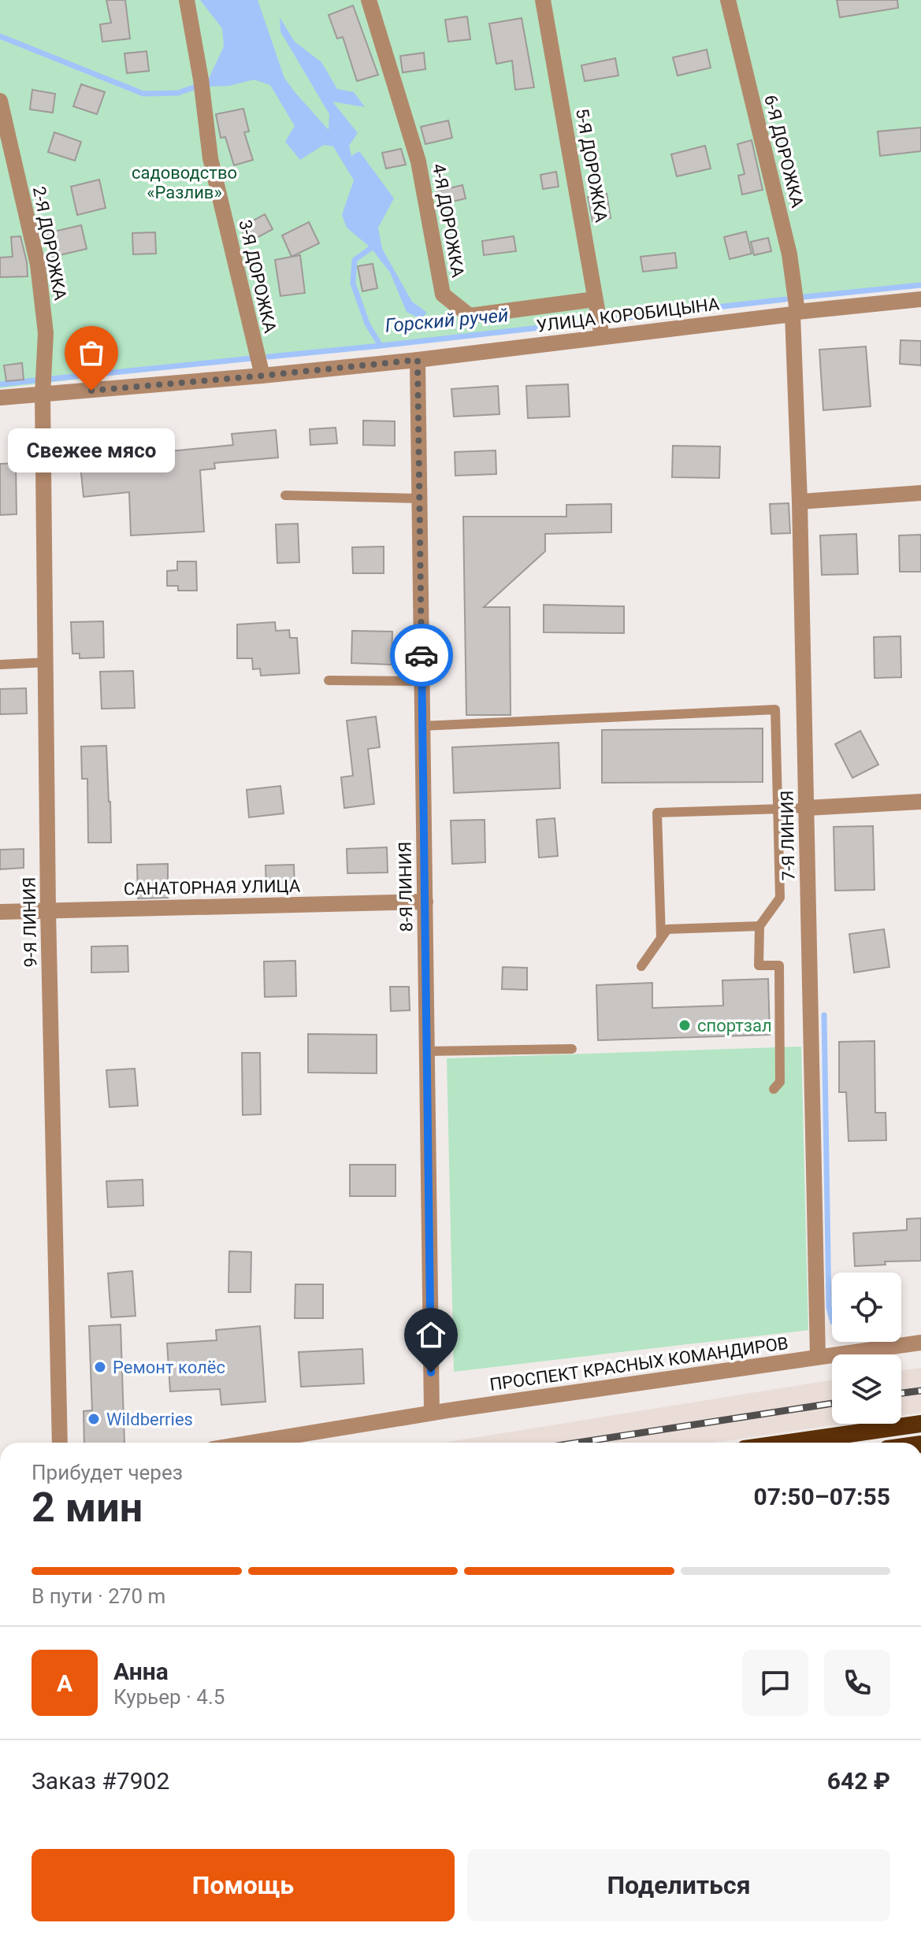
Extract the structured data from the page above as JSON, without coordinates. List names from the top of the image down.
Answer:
{
  "streets": {
    "street": [
      "6-Я ДОРОЖКА",
      "5-Я ДОРОЖКА",
      "4-Я ДОРОЖКА",
      "2-Я ДОРОЖКА",
      "3-Я ДОРОЖКА",
      "УЛИЦА КОРОБИЦЫНА",
      "7-Я ЛИНИЯ",
      "8-Я ЛИНИЯ",
      "САНАТОРНАЯ УЛИЦА",
      "9-Я ЛИНИЯ",
      "ПРОСПЕКТ КРАСНЫХ КОМАНДИРОВ"
    ]
  },
  "crossings": [
    ["6-Я ДОРОЖКА", "УЛИЦА КОРОБИЦЫНА"],
    ["6-Я ДОРОЖКА", "7-Я ЛИНИЯ"],
    ["5-Я ДОРОЖКА", "4-Я ДОРОЖКА"],
    ["5-Я ДОРОЖКА", "УЛИЦА КОРОБИЦЫНА"],
    ["2-Я ДОРОЖКА", "УЛИЦА КОРОБИЦЫНА"],
    ["2-Я ДОРОЖКА", "9-Я ЛИНИЯ"],
    ["3-Я ДОРОЖКА", "УЛИЦА КОРОБИЦЫНА"],
    ["УЛИЦА КОРОБИЦЫНА", "7-Я ЛИНИЯ"],
    ["УЛИЦА КОРОБИЦЫНА", "8-Я ЛИНИЯ"],
    ["УЛИЦА КОРОБИЦЫНА", "9-Я ЛИНИЯ"],
    ["7-Я ЛИНИЯ", "ПРОСПЕКТ КРАСНЫХ КОМАНДИРОВ"],
    ["8-Я ЛИНИЯ", "САНАТОРНАЯ УЛИЦА"],
    ["8-Я ЛИНИЯ", "ПРОСПЕКТ КРАСНЫХ КОМАНДИРОВ"],
    ["САНАТОРНАЯ УЛИЦА", "9-Я ЛИНИЯ"]
  ],
  "water": ["Горский ручей"],
  "parks": ["садоводство «Разлив»"],
  "places": [
    "Свежее мясо",
    "спортзал",
    "Ремонт колёс",
    "Wildberries"
  ],
  "page": {
    "bubble": "Свежее мясо",
    "heading": ["2 мин", "Прибудет через", "07:50–07:55"],
    "panel": [
      "Анна",
      "Курьер · 4.5",
      "Заказ #7902",
      "642 ₽"
    ],
    "bar": "В пути · 270 m",
    "round": "А",
    "buttons": ["Помощь", "Поделиться"]
  }
}
